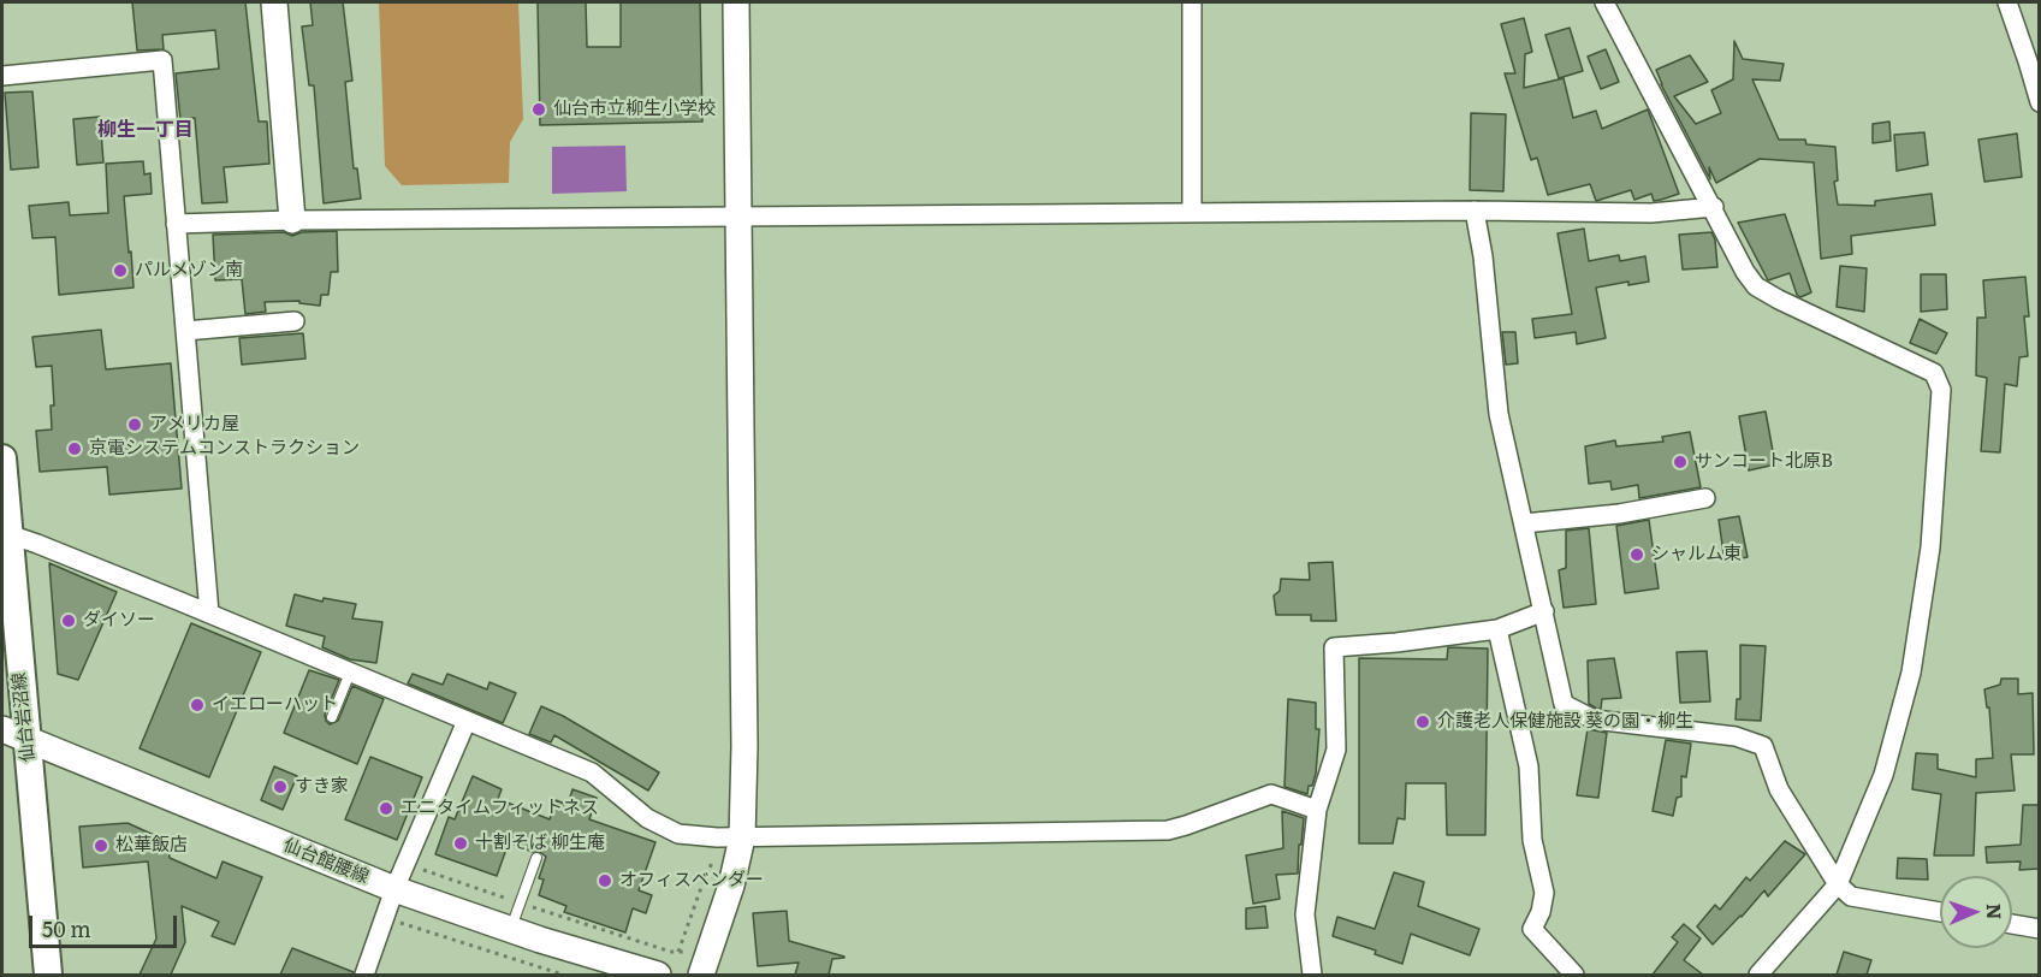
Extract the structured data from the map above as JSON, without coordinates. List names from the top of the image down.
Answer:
{
  "streets": {
    "main road": ["仙台岩沼線"],
    "street": ["仙台館腰線"]
  },
  "crossings": [
    ["仙台岩沼線", "仙台館腰線"]
  ],
  "districts": ["柳生一丁目"],
  "places": [
    "仙台市立柳生小学校",
    "パルメゾン南",
    "アメリカ屋",
    "京電システムコンストラクション",
    "サンコート北原B",
    "シャルム東",
    "ダイソー",
    "イエローハット",
    "介護老人保健施設 葵の園・柳生",
    "すき家",
    "エニタイムフィットネス",
    "十割そば 柳生庵",
    "松華飯店",
    "オフィスベンダー"
  ],
  "scale_bar": "50 m",
  "north": "right"
}
